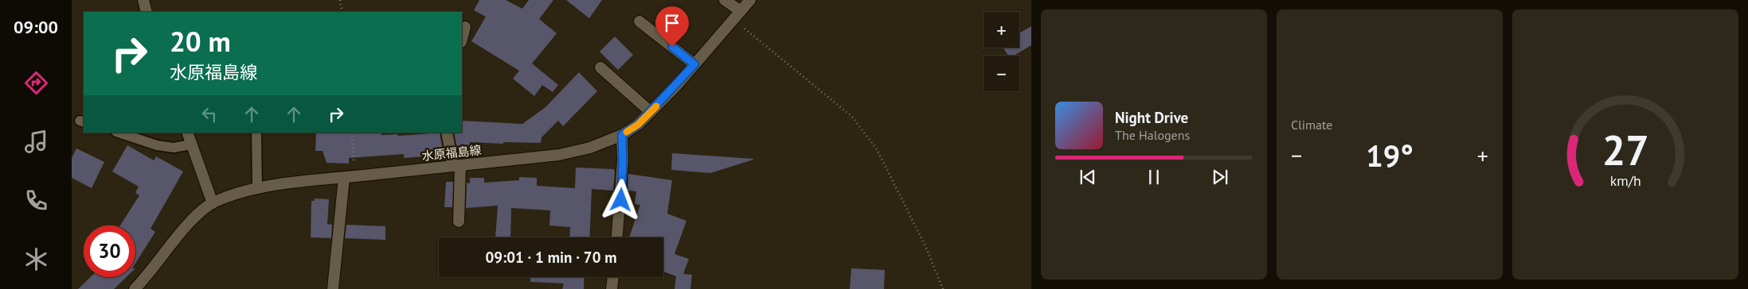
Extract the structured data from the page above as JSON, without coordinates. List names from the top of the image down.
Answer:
{
  "streets": {
    "main road": ["水原福島線"]
  },
  "page": {
    "tabs": "09:00",
    "tile": "Climate",
    "map_buttons": ["+", "−"],
    "turn": ["20 m", "水原福島線"],
    "song": ["Night Drive", "The Halogens"],
    "heat": ["−", "19°", "+"],
    "limit": "30",
    "trip": "09:01 · 1 min · 70 m",
    "gauge": ["27", "km/h"]
  }
}
